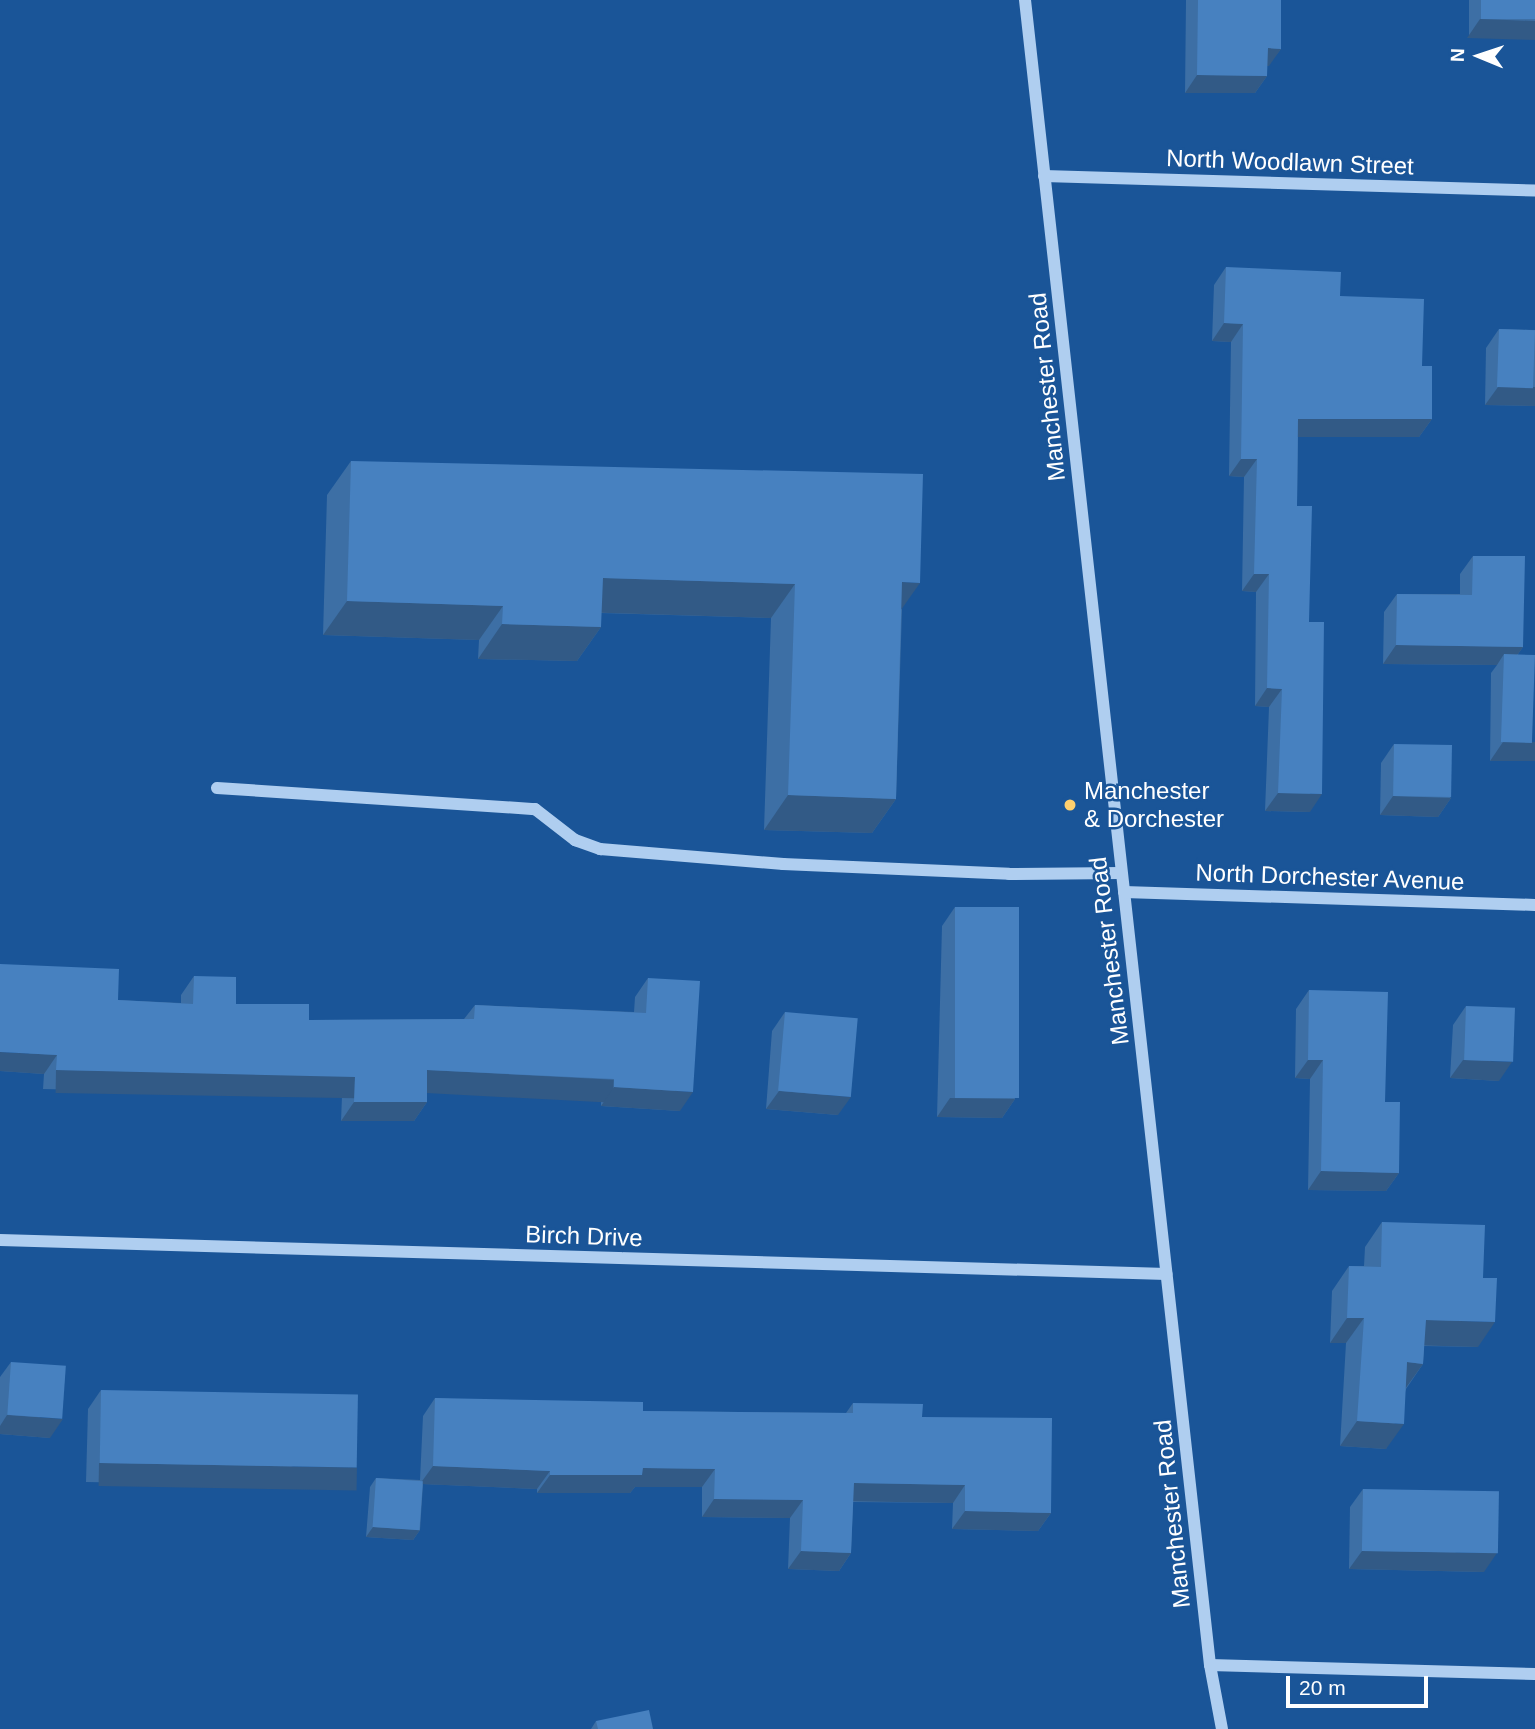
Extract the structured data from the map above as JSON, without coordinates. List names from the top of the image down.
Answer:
{
  "streets": {
    "street": [
      "North Woodlawn Street",
      "Manchester Road",
      "North Dorchester Avenue",
      "Birch Drive"
    ]
  },
  "crossings": [
    ["North Woodlawn Street", "Manchester Road"],
    ["Manchester Road", "North Dorchester Avenue"],
    ["Manchester Road", "Birch Drive"]
  ],
  "places": ["Manchester & Dorchester"],
  "scale_bar": "20 m",
  "north": "left"
}
